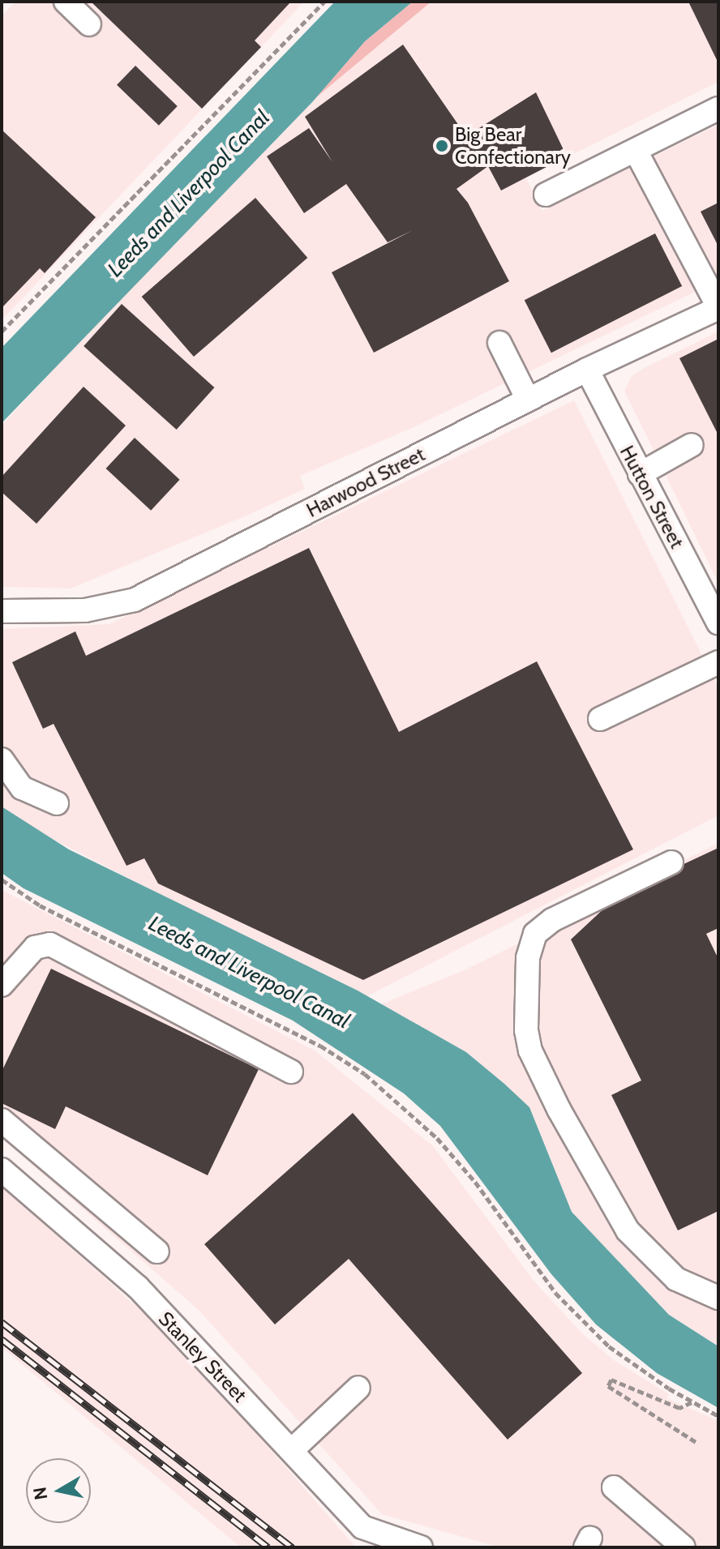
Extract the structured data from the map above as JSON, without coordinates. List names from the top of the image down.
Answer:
{
  "streets": {
    "street": ["Harwood Street", "Hutton Street", "Stanley Street"]
  },
  "crossings": [
    ["Harwood Street", "Hutton Street"]
  ],
  "water": ["Leeds and Liverpool Canal"],
  "places": ["Big Bear Confectionary"],
  "north": "left"
}
